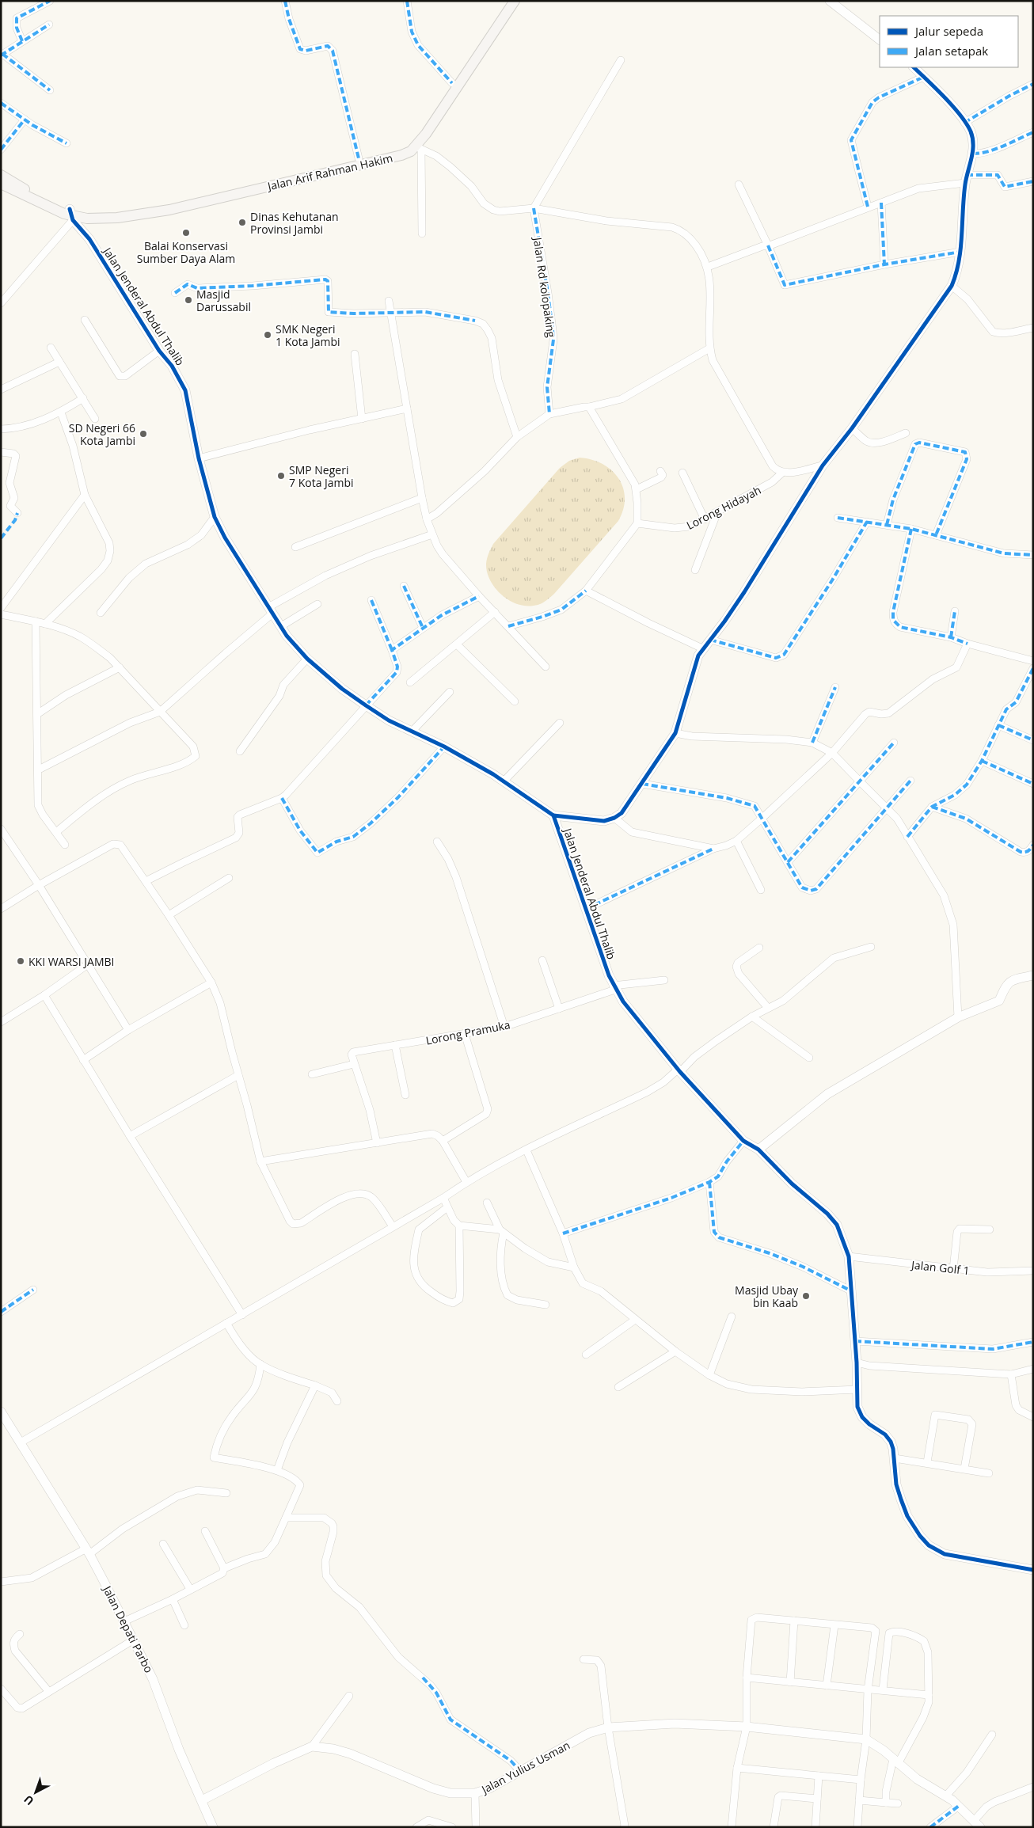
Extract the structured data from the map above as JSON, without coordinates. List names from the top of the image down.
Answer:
{
  "streets": {
    "main road": ["Jalan Arif Rahman Hakim"],
    "street": [
      "Jalan Rd kolopaking",
      "Jalan Jenderal Abdul Thalib",
      "Lorong Hidayah",
      "Lorong Pramuka",
      "Jalan Golf 1",
      "Jalan Depati Parbo",
      "Jalan Yulius Usman"
    ]
  },
  "crossings": [
    ["Jalan Arif Rahman Hakim", "Jalan Jenderal Abdul Thalib"],
    ["Jalan Jenderal Abdul Thalib", "Lorong Pramuka"],
    ["Jalan Jenderal Abdul Thalib", "Jalan Golf 1"],
    ["Jalan Depati Parbo", "Jalan Yulius Usman"]
  ],
  "places": [
    "Dinas Kehutanan Provinsi Jambi",
    "Balai Konservasi Sumber Daya Alam",
    "Masjid Darussabil",
    "SMK Negeri 1 Kota Jambi",
    "SD Negeri 66 Kota Jambi",
    "SMP Negeri 7 Kota Jambi",
    "KKI WARSI JAMBI",
    "Masjid Ubay bin Kaab"
  ],
  "legend": ["Jalur sepeda", "Jalan setapak"],
  "north": "bottom left"
}
